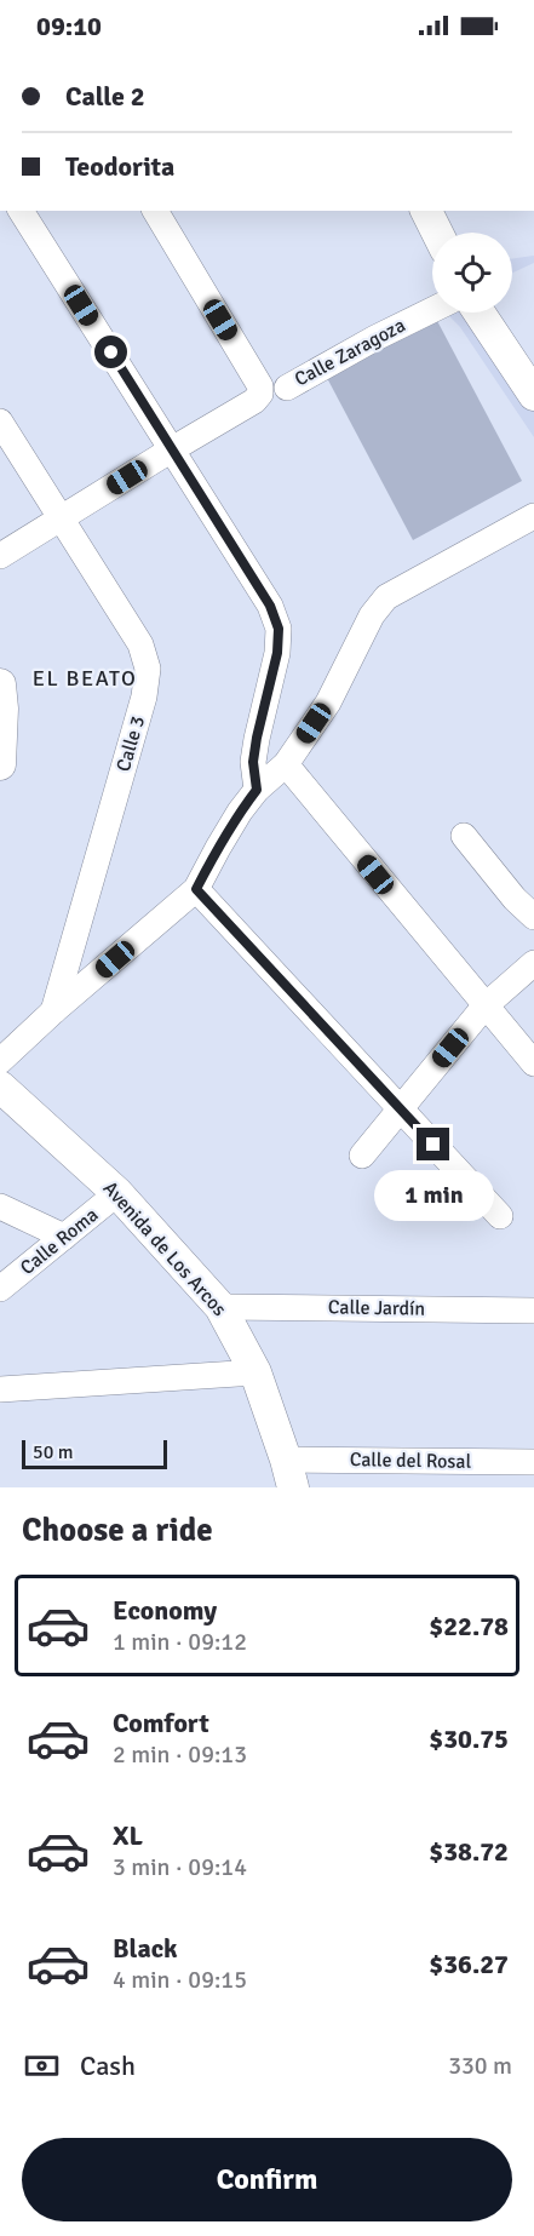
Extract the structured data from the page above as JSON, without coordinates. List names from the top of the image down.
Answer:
{
  "streets": {
    "main road": ["Avenida de Los Arcos"],
    "street": [
      "Calle Zaragoza",
      "Calle 3",
      "Calle Roma",
      "Calle Jardín",
      "Calle del Rosal"
    ]
  },
  "crossings": [
    ["Calle Roma", "Avenida de Los Arcos"],
    ["Avenida de Los Arcos", "Calle Jardín"],
    ["Avenida de Los Arcos", "Calle del Rosal"]
  ],
  "districts": ["EL BEATO"],
  "scale_bar": "50 m",
  "page": {
    "status": "09:10",
    "banner": ["Calle 2", "Teodorita"],
    "bubble": "1 min",
    "scale": "50 m",
    "heading": "Choose a ride",
    "list": [
      {
        "name": "Economy",
        "note": "1 min · 09:12",
        "value": "$22.78"
      },
      {
        "name": "Comfort",
        "note": "2 min · 09:13",
        "value": "$30.75"
      },
      {
        "name": "XL",
        "note": "3 min · 09:14",
        "value": "$38.72"
      },
      {
        "name": "Black",
        "note": "4 min · 09:15",
        "value": "$36.27"
      }
    ],
    "pay": ["Cash", "330 m"],
    "buttons": "Confirm"
  }
}
